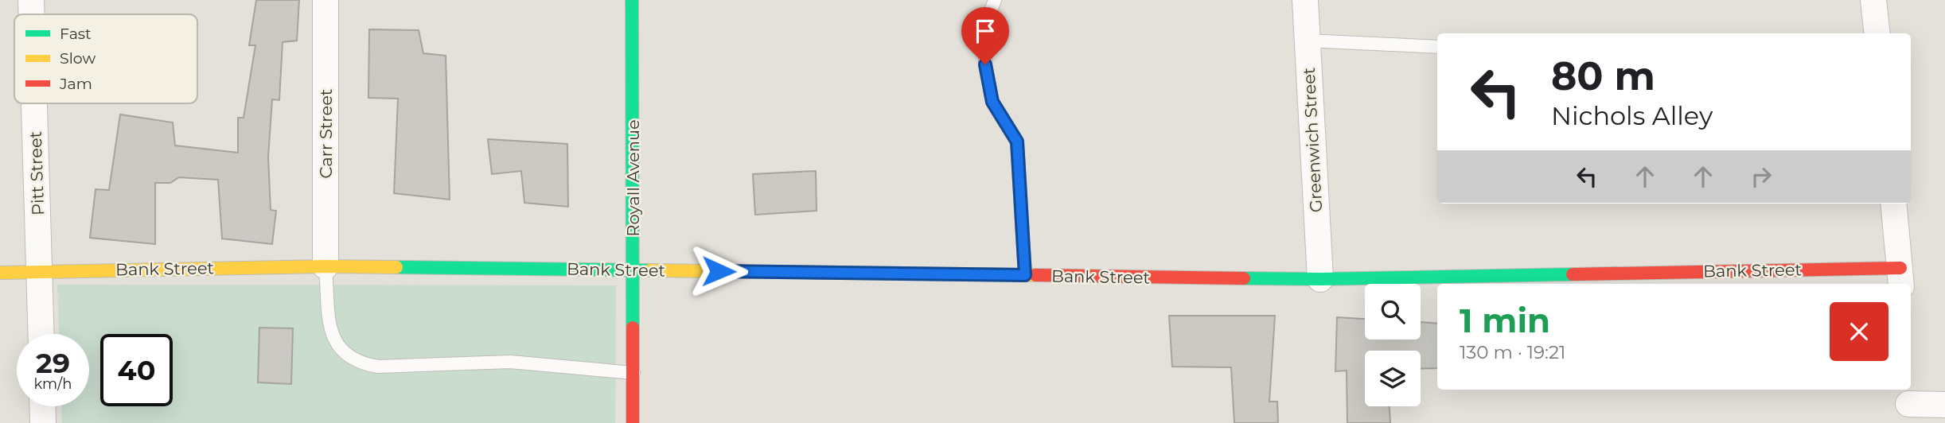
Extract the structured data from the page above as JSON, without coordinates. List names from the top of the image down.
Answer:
{
  "streets": {
    "street": [
      "Carr Street",
      "Greenwich Street",
      "Pitt Street",
      "Royall Avenue",
      "Bank Street"
    ]
  },
  "crossings": [
    ["Carr Street", "Bank Street"],
    ["Greenwich Street", "Bank Street"],
    ["Pitt Street", "Bank Street"],
    ["Royall Avenue", "Bank Street"]
  ],
  "legend": ["Fast", "Slow", "Jam"],
  "page": {
    "turn": ["80 m", "Nichols Alley"],
    "heading": ["1 min", "130 m · 19:21"],
    "speed": "29 km/h",
    "limit": "40"
  }
}
